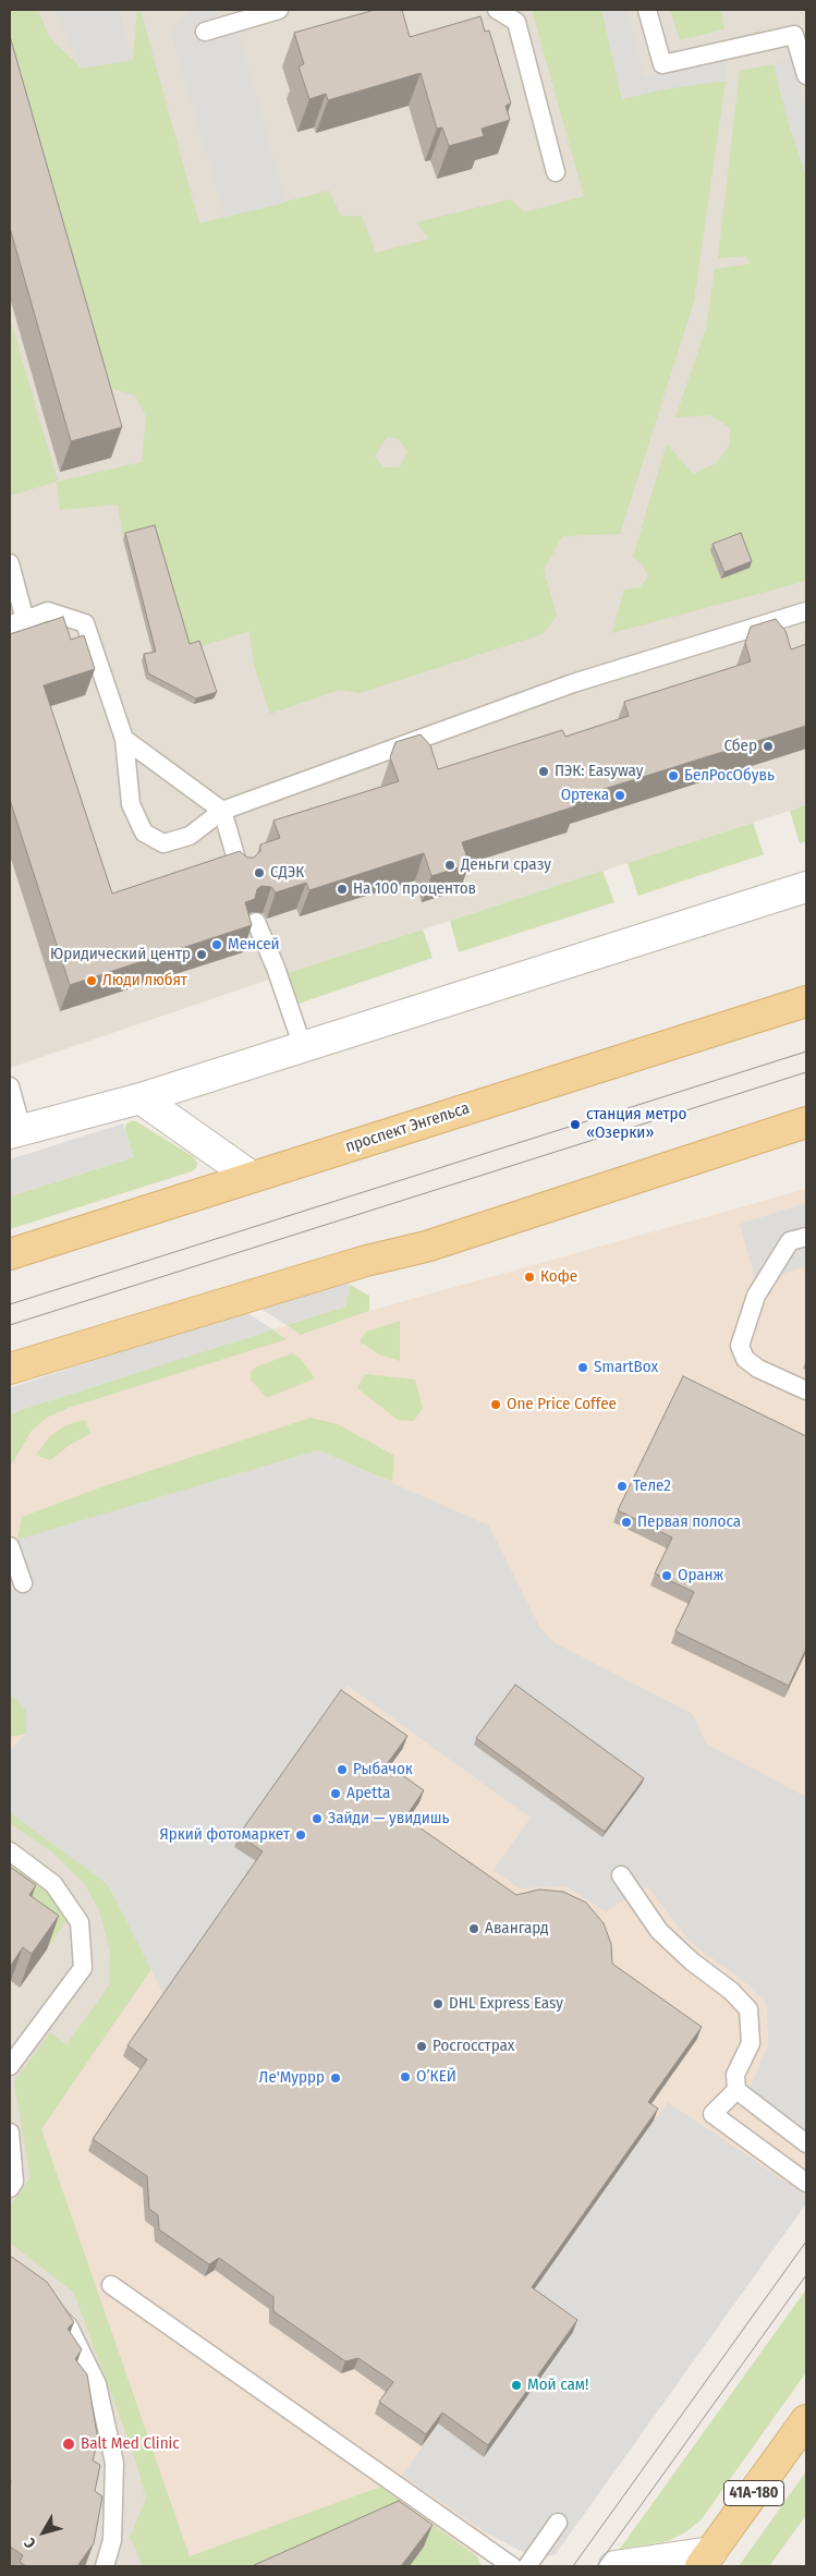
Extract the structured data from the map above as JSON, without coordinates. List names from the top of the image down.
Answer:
{
  "streets": {
    "main road": ["проспект Энгельса", "41А-180"]
  },
  "places": [
    "Сбер",
    "ПЭК: Easyway",
    "БелРосОбувь",
    "Ортека",
    "Деньги сразу",
    "СДЭК",
    "На 100 процентов",
    "Менсей",
    "Юридический центр",
    "Люди любят",
    "станция метро «Озерки»",
    "Кофе",
    "SmartBox",
    "One Price Coffee",
    "Теле2",
    "Первая полоса",
    "Оранж",
    "Рыбачок",
    "Apetta",
    "Зайди — увидишь",
    "Яркий фотомаркет",
    "Авангард",
    "DHL Express Easy",
    "Росгосстрах",
    "О’КЕЙ",
    "Ле'Муррр",
    "Мой сам!",
    "Balt Med Clinic"
  ],
  "north": "bottom left"
}
